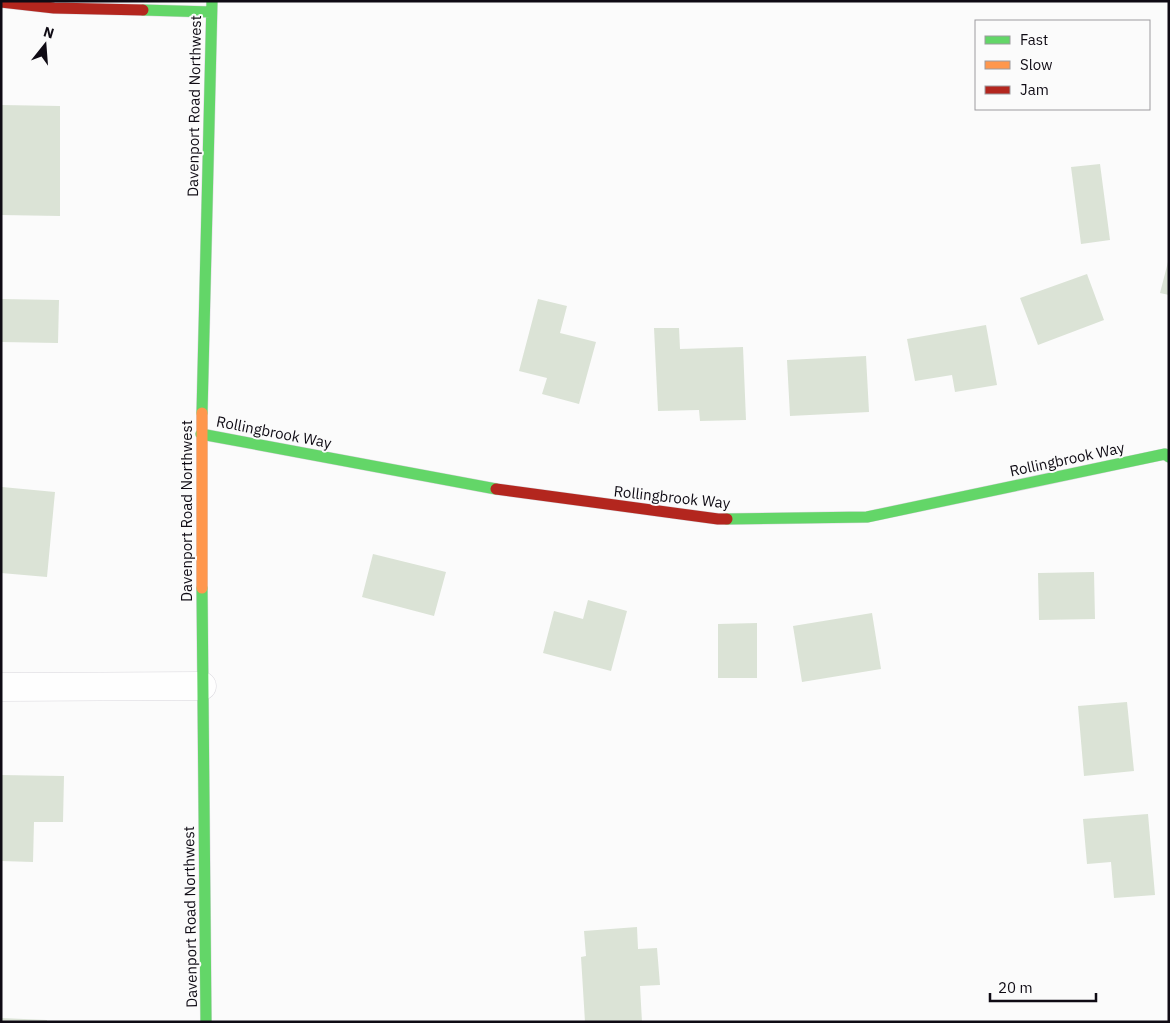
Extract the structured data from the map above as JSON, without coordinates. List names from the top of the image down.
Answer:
{
  "streets": {
    "street": ["Davenport Road Northwest", "Rollingbrook Way"]
  },
  "crossings": [
    ["Davenport Road Northwest", "Rollingbrook Way"]
  ],
  "legend": ["Fast", "Slow", "Jam"],
  "scale_bar": "20 m",
  "north": "top"
}
